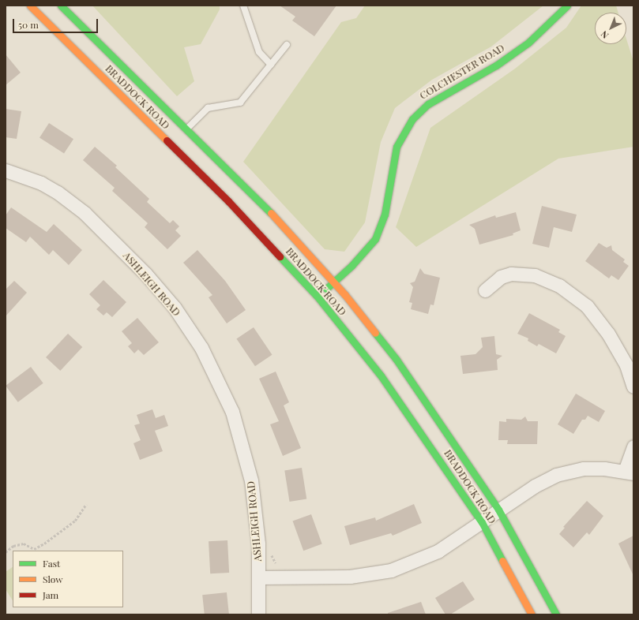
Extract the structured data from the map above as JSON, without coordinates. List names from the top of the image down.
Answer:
{
  "streets": {
    "main road": ["COLCHESTER ROAD", "BRADDOCK ROAD"],
    "street": ["ASHLEIGH ROAD"]
  },
  "crossings": [
    ["COLCHESTER ROAD", "BRADDOCK ROAD"]
  ],
  "legend": ["Fast", "Slow", "Jam"],
  "scale_bar": "50 m",
  "north": "bottom left"
}
